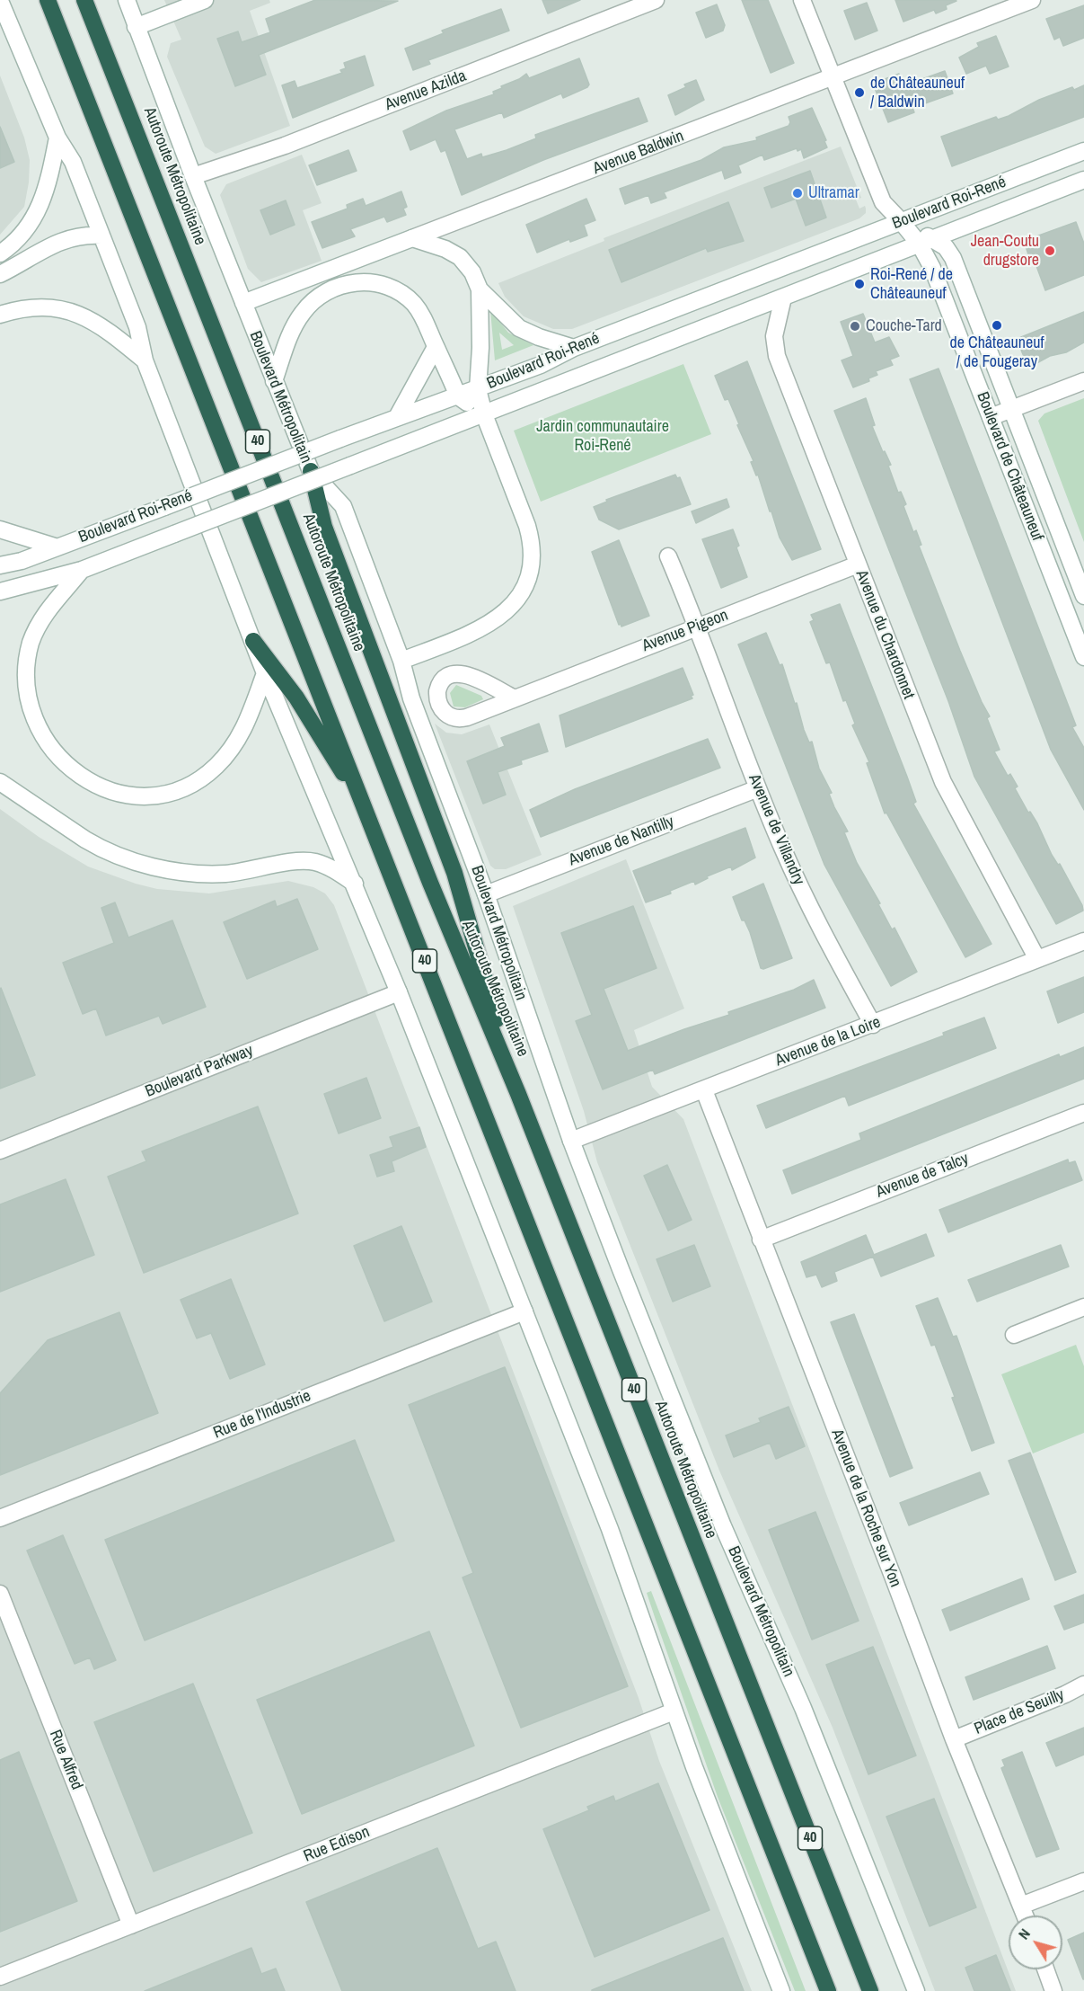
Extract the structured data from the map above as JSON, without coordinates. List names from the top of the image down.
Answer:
{
  "streets": {
    "highway": ["Autoroute Métropolitaine", "40"],
    "street": [
      "Avenue Azilda",
      "Avenue Baldwin",
      "Boulevard Roi-René",
      "Boulevard Métropolitain",
      "Boulevard de Châteauneuf",
      "Avenue Pigeon",
      "Avenue du Chardonnet",
      "Avenue de Villandry",
      "Avenue de Nantilly",
      "Avenue de la Loire",
      "Boulevard Parkway",
      "Avenue de Talcy",
      "Rue de l'Industrie",
      "Avenue de la Roche sur Yon",
      "Place de Seuilly",
      "Rue Alfred",
      "Rue Edison"
    ]
  },
  "crossings": [
    ["Avenue Azilda", "Boulevard Métropolitain"],
    ["Avenue Baldwin", "Boulevard Métropolitain"],
    ["Avenue Baldwin", "Boulevard de Châteauneuf"],
    ["Boulevard Roi-René", "Boulevard de Châteauneuf"],
    ["Boulevard Roi-René", "Avenue du Chardonnet"],
    ["Boulevard Métropolitain", "Avenue de Nantilly"],
    ["Boulevard Métropolitain", "Avenue de la Loire"],
    ["Avenue Pigeon", "Avenue du Chardonnet"],
    ["Avenue Pigeon", "Avenue de Villandry"],
    ["Avenue du Chardonnet", "Avenue de la Loire"],
    ["Avenue de Villandry", "Avenue de Nantilly"],
    ["Avenue de Villandry", "Avenue de la Loire"],
    ["Avenue de la Loire", "Avenue de la Roche sur Yon"],
    ["Avenue de Talcy", "Avenue de la Roche sur Yon"],
    ["Avenue de la Roche sur Yon", "Place de Seuilly"],
    ["Rue Alfred", "Rue Edison"]
  ],
  "parks": ["Jardin communautaire Roi-René"],
  "places": [
    "de Châteauneuf / Baldwin",
    "Ultramar",
    "Jean-Coutu drugstore",
    "Roi-René / de Châteauneuf",
    "de Châteauneuf / de Fougeray",
    "Couche-Tard"
  ],
  "north": "top left"
}
